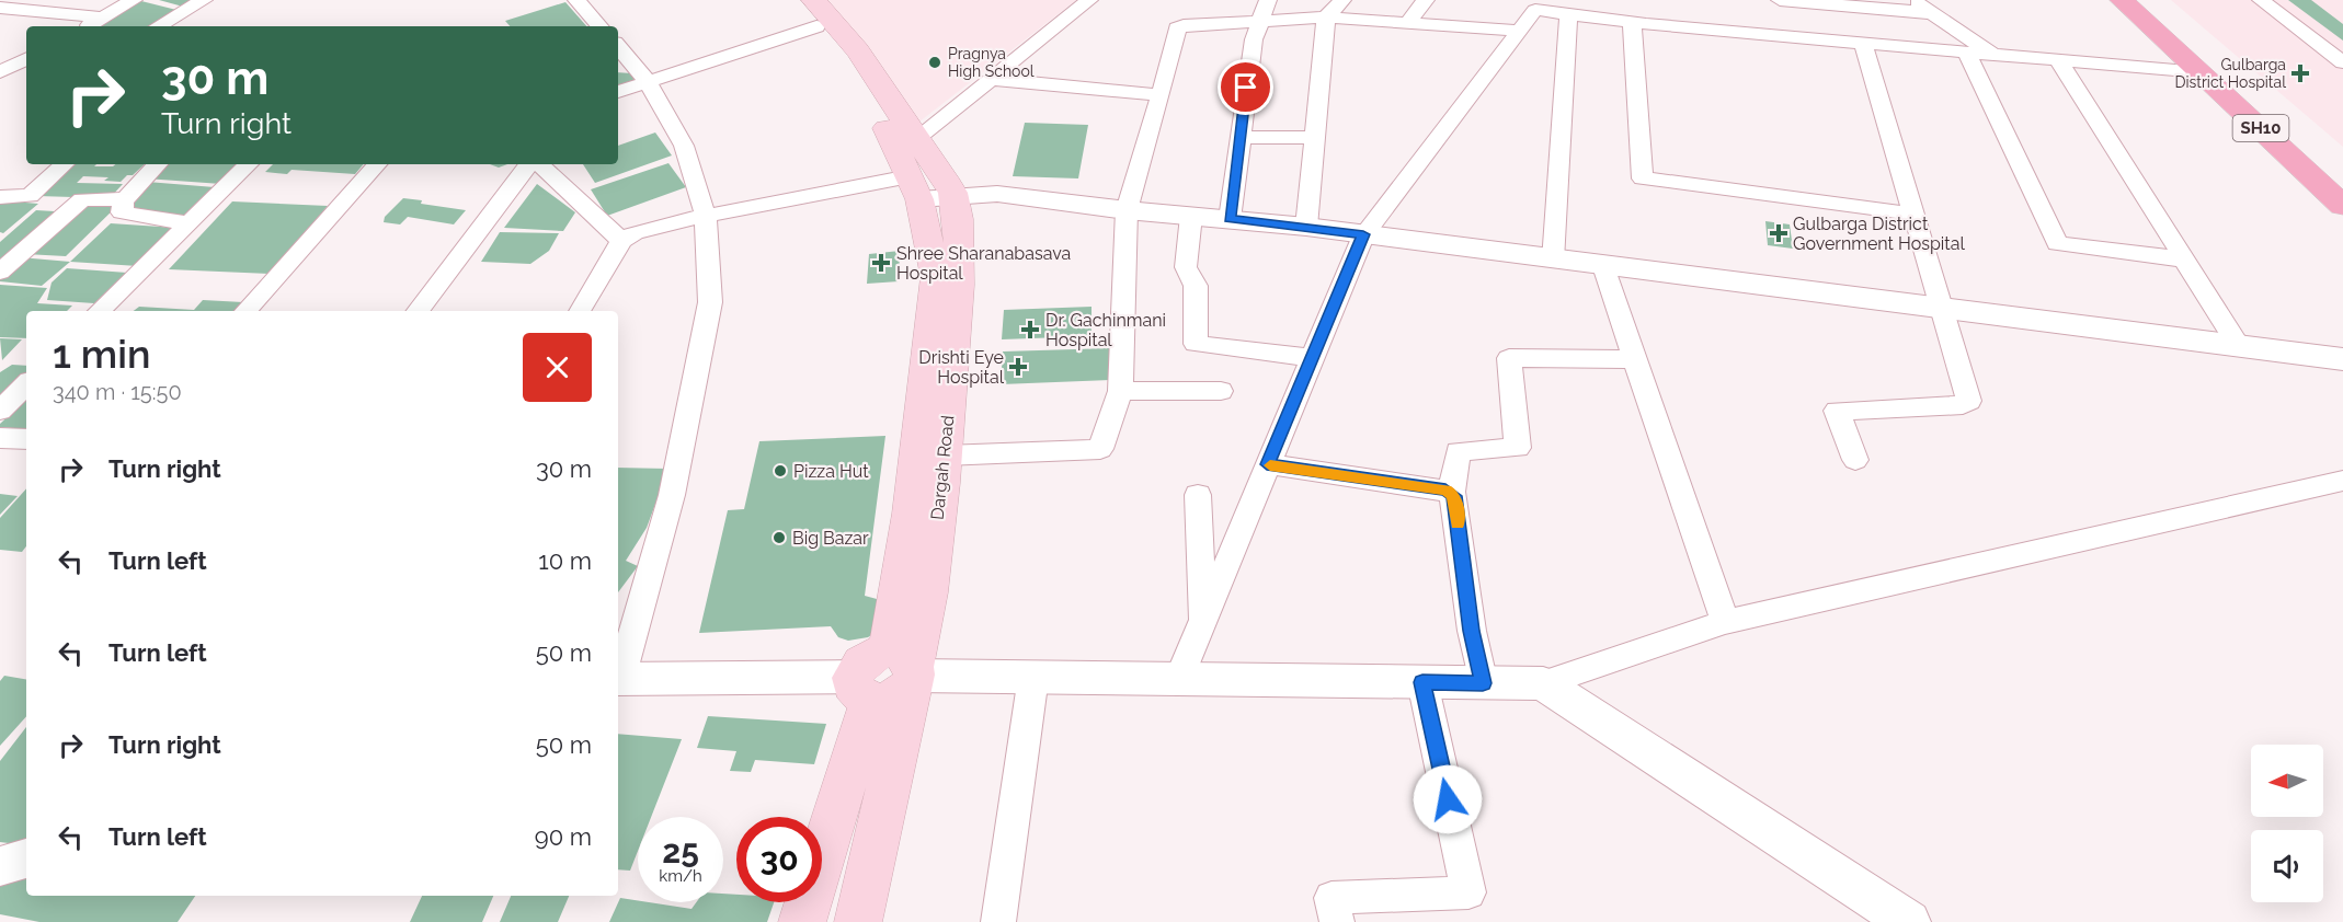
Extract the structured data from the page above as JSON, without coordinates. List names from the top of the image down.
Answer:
{
  "streets": {
    "main road": ["SH10", "Dargah Road"]
  },
  "places": {
    "other": ["Pragnya High School", "Pizza Hut", "Big Bazar"],
    "health": [
      "Gulbarga District Hospital",
      "Gulbarga District Government Hospital",
      "Shree Sharanabasava Hospital",
      "Dr. Gachinmani Hospital",
      "Drishti Eye Hospital"
    ]
  },
  "north": "left",
  "page": {
    "turn": ["30 m", "Turn right"],
    "heading": ["1 min", "340 m · 15:50"],
    "list": [
      {
        "name": "Turn right",
        "value": "30 m"
      },
      {
        "name": "Turn left",
        "value": "10 m"
      },
      {
        "name": "Turn left",
        "value": "50 m"
      },
      {
        "name": "Turn right",
        "value": "50 m"
      },
      {
        "name": "Turn left",
        "value": "90 m"
      }
    ],
    "speed": "25 km/h",
    "limit": "30"
  }
}
